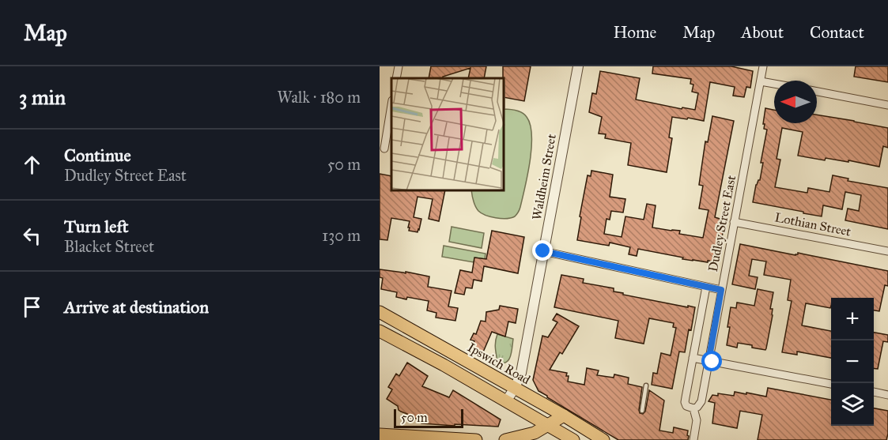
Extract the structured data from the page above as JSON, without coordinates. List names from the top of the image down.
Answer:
{
  "streets": {
    "main road": ["Ipswich Road"],
    "street": ["Waldheim Street", "Dudley Street East", "Lothian Street"]
  },
  "crossings": [
    ["Waldheim Street", "Ipswich Road"],
    ["Dudley Street East", "Lothian Street"]
  ],
  "scale_bar": "50 m",
  "north": "left",
  "page": {
    "header": "Map",
    "nav": [
      "Home",
      "Map",
      "About",
      "Contact"
    ],
    "heading": ["3 min", "Walk · 180 m"],
    "list": [
      ["Continue", "Dudley Street East", "50 m"],
      ["Turn left", "Blacket Street", "130 m"],
      "Arrive at destination"
    ],
    "map_buttons": ["+", "−"],
    "scale": "50 m"
  }
}
